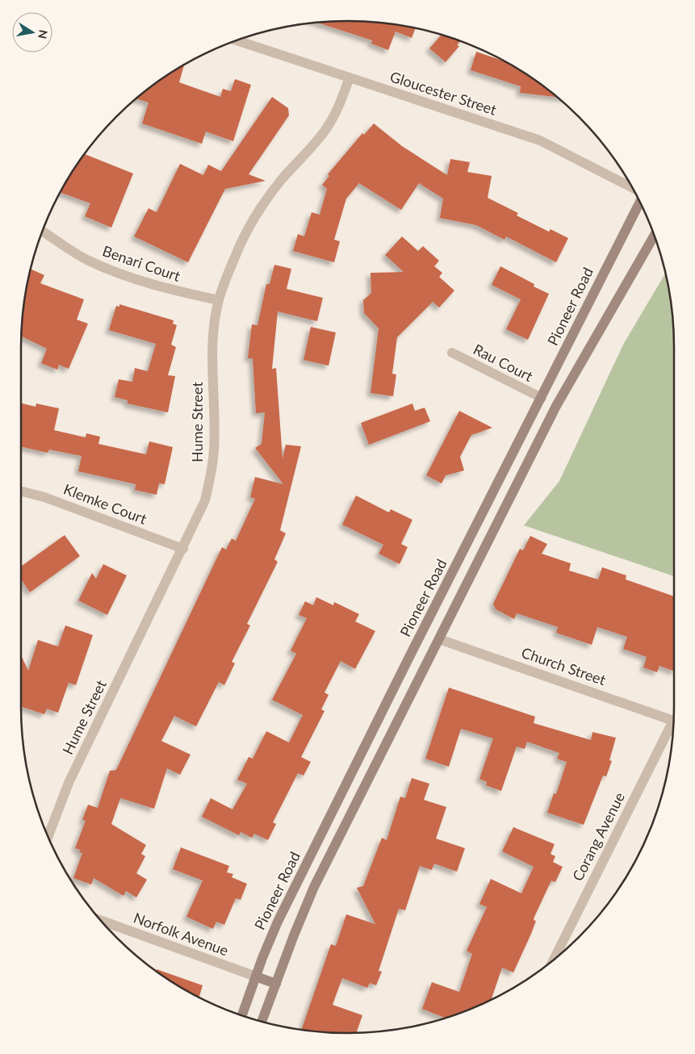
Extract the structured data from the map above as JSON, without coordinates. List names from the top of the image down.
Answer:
{
  "streets": {
    "main road": ["Pioneer Road"],
    "street": [
      "Gloucester Street",
      "Benari Court",
      "Rau Court",
      "Hume Street",
      "Klemke Court",
      "Church Street",
      "Corang Avenue",
      "Norfolk Avenue"
    ]
  },
  "crossings": [
    ["Gloucester Street", "Hume Street"],
    ["Benari Court", "Hume Street"],
    ["Pioneer Road", "Rau Court"],
    ["Pioneer Road", "Norfolk Avenue"],
    ["Hume Street", "Klemke Court"]
  ],
  "north": "right"
}
